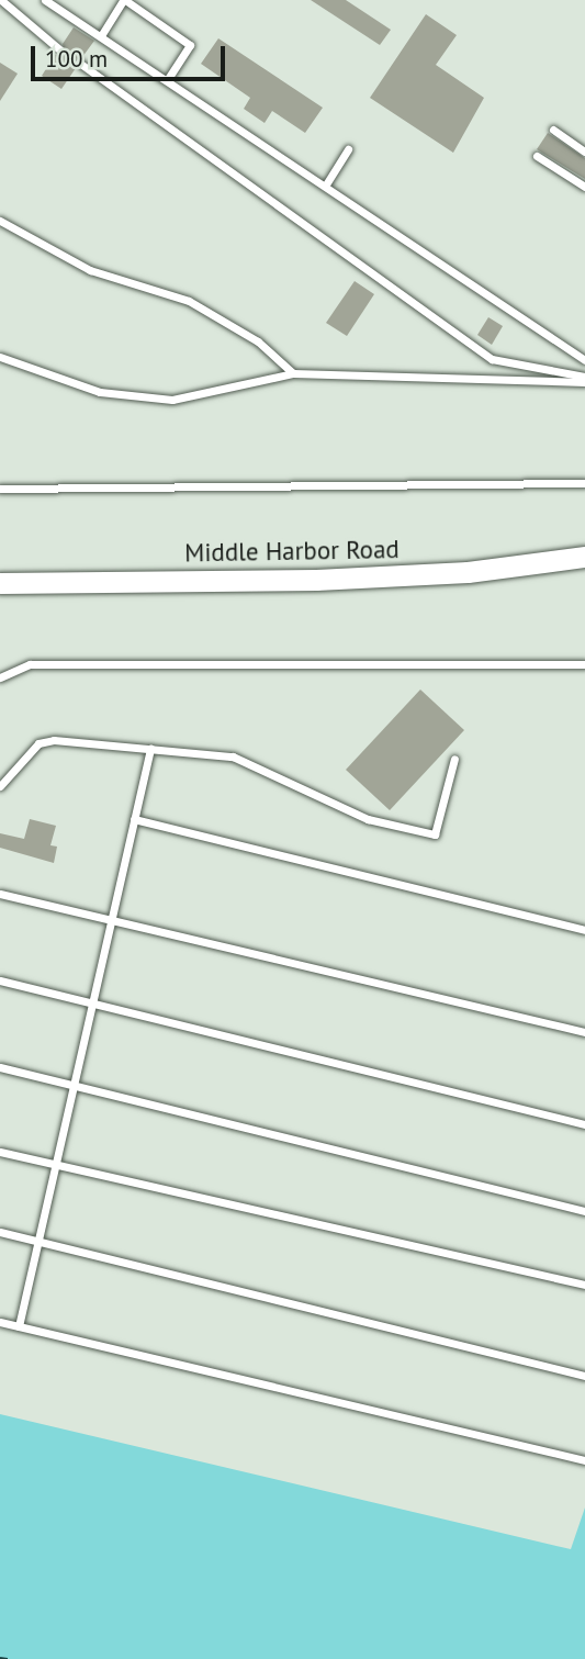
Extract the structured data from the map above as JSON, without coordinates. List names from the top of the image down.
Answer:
{
  "streets": {
    "main road": ["Middle Harbor Road"]
  },
  "scale_bar": "100 m"
}
